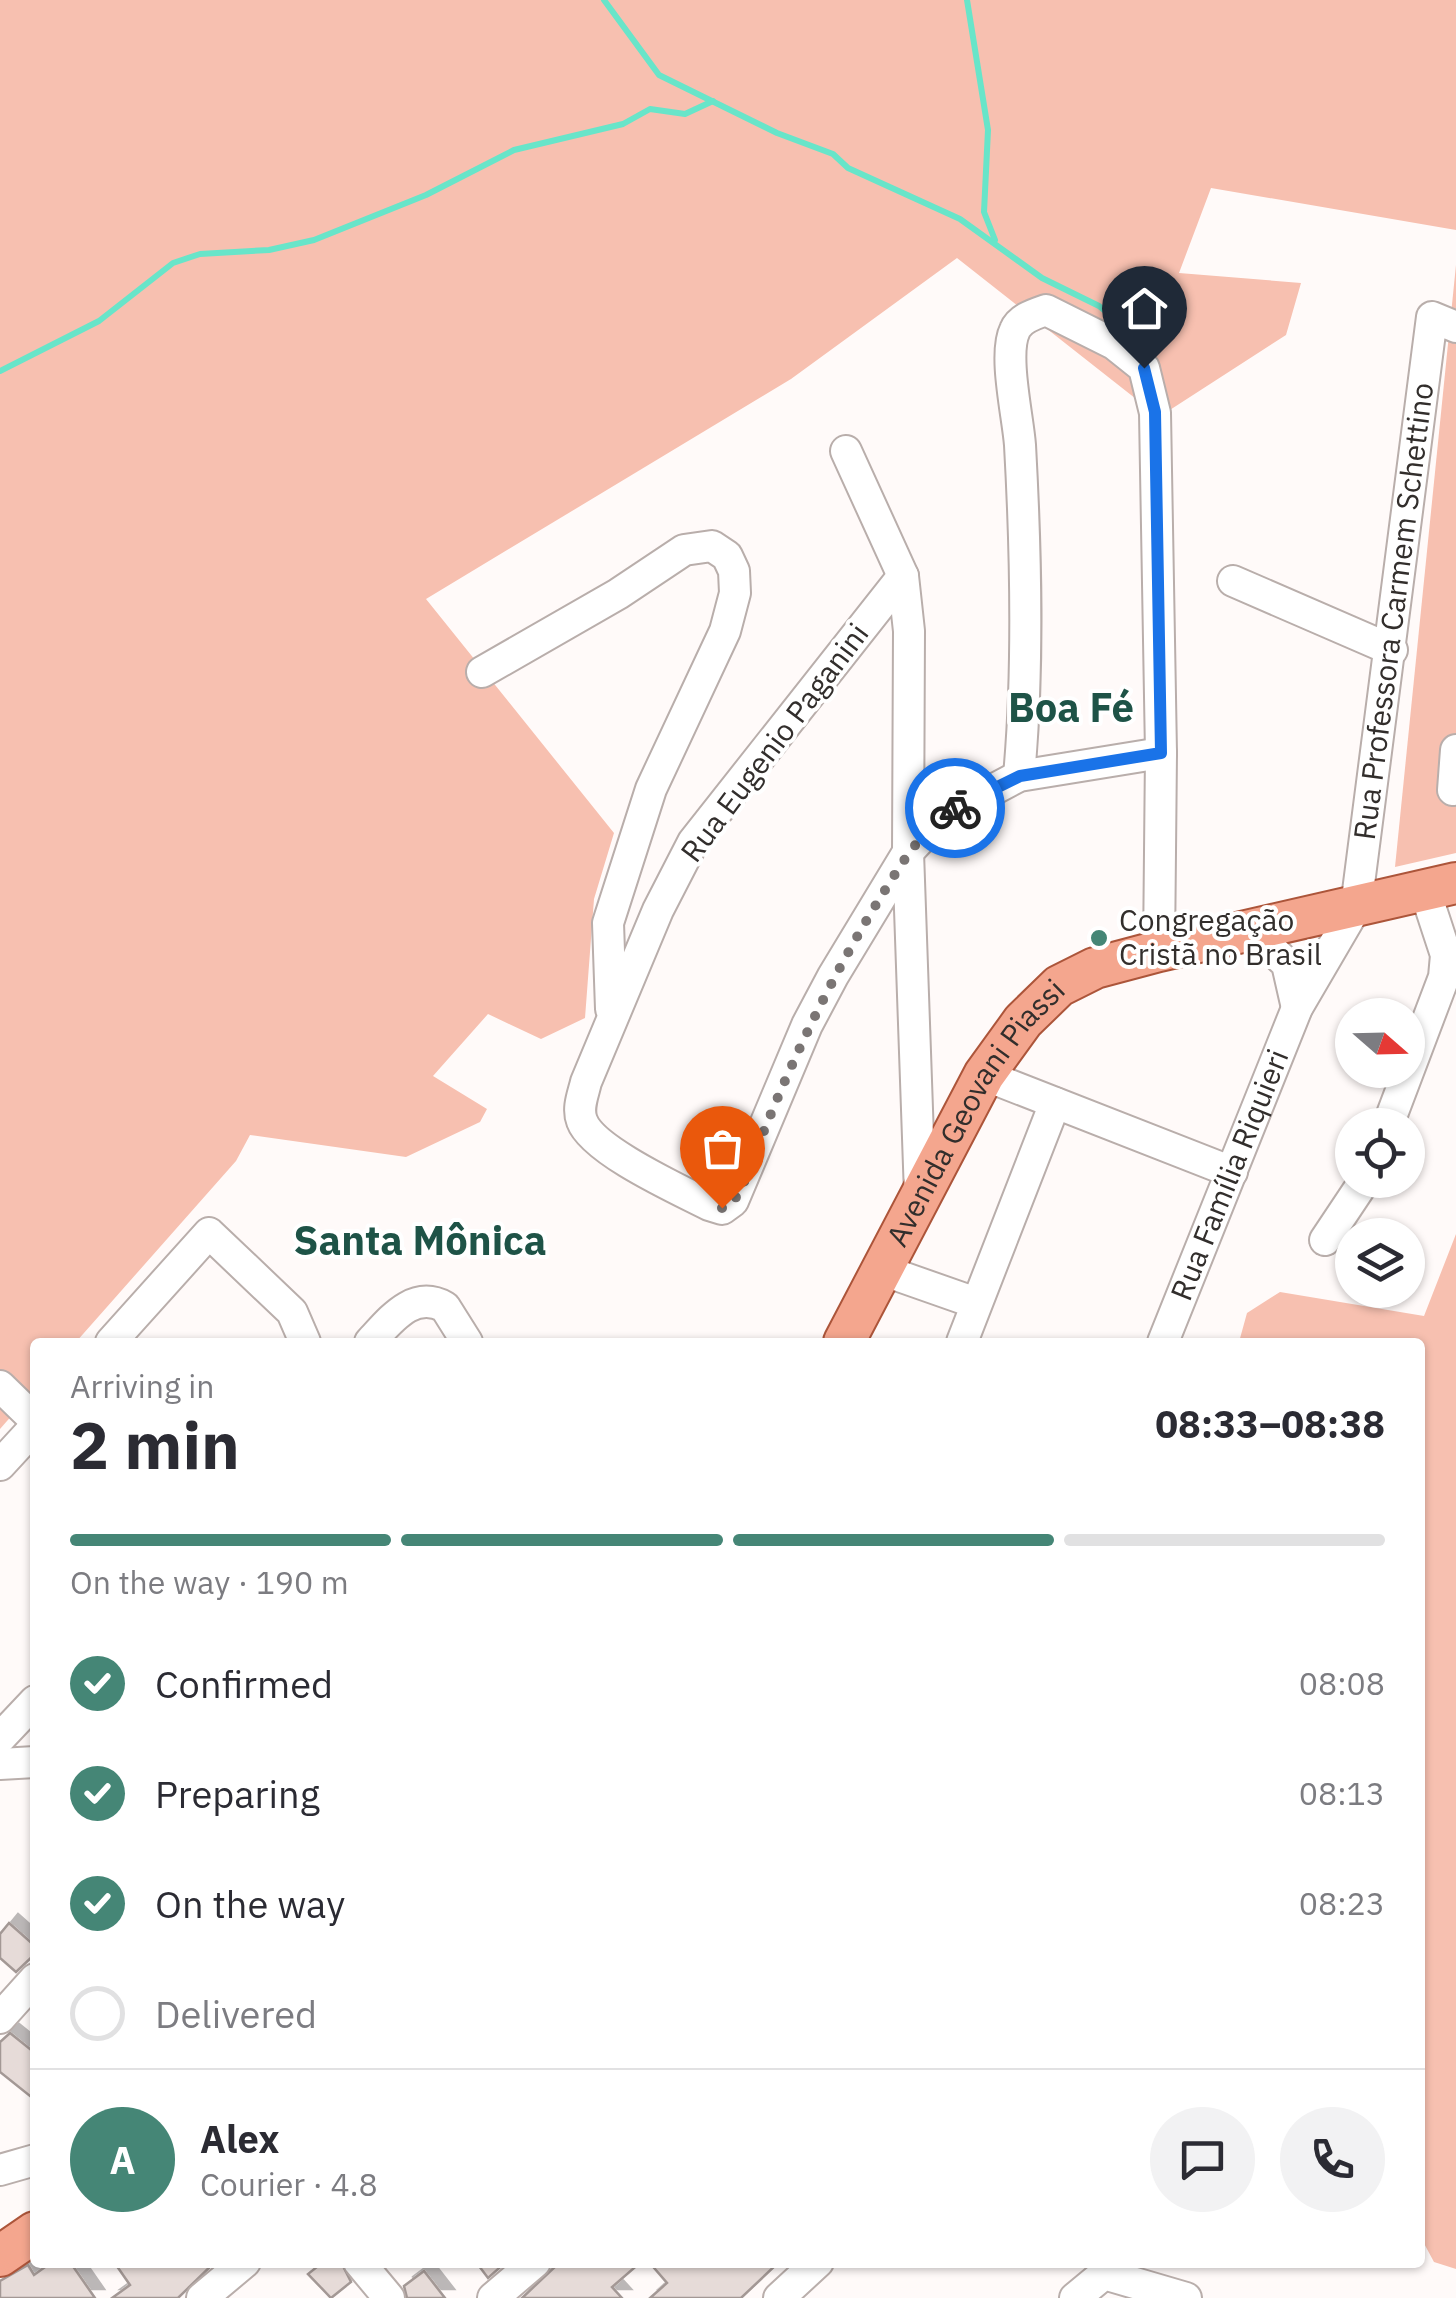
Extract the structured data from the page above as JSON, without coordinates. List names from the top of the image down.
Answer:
{
  "streets": {
    "main road": ["Avenida Geovani Piassi"],
    "street": ["Rua Professora Carmem Schettino", "Rua Eugenio Paganini", "Rua Família Riquieri"]
  },
  "crossings": [
    ["Rua Professora Carmem Schettino", "Avenida Geovani Piassi"],
    ["Rua Professora Carmem Schettino", "Rua Família Riquieri"],
    ["Avenida Geovani Piassi", "Rua Família Riquieri"]
  ],
  "districts": ["Boa Fé", "Santa Mônica"],
  "places": ["Congregação Cristã no Brasil"],
  "north": "right",
  "page": {
    "heading": ["2 min", "Arriving in", "08:33–08:38"],
    "panel": ["Alex", "Courier · 4.8"],
    "bar": "On the way · 190 m",
    "list": [
      ["Confirmed", "08:08"],
      ["Preparing", "08:13"],
      ["On the way", "08:23"],
      "Delivered"
    ],
    "round": "A"
  }
}
